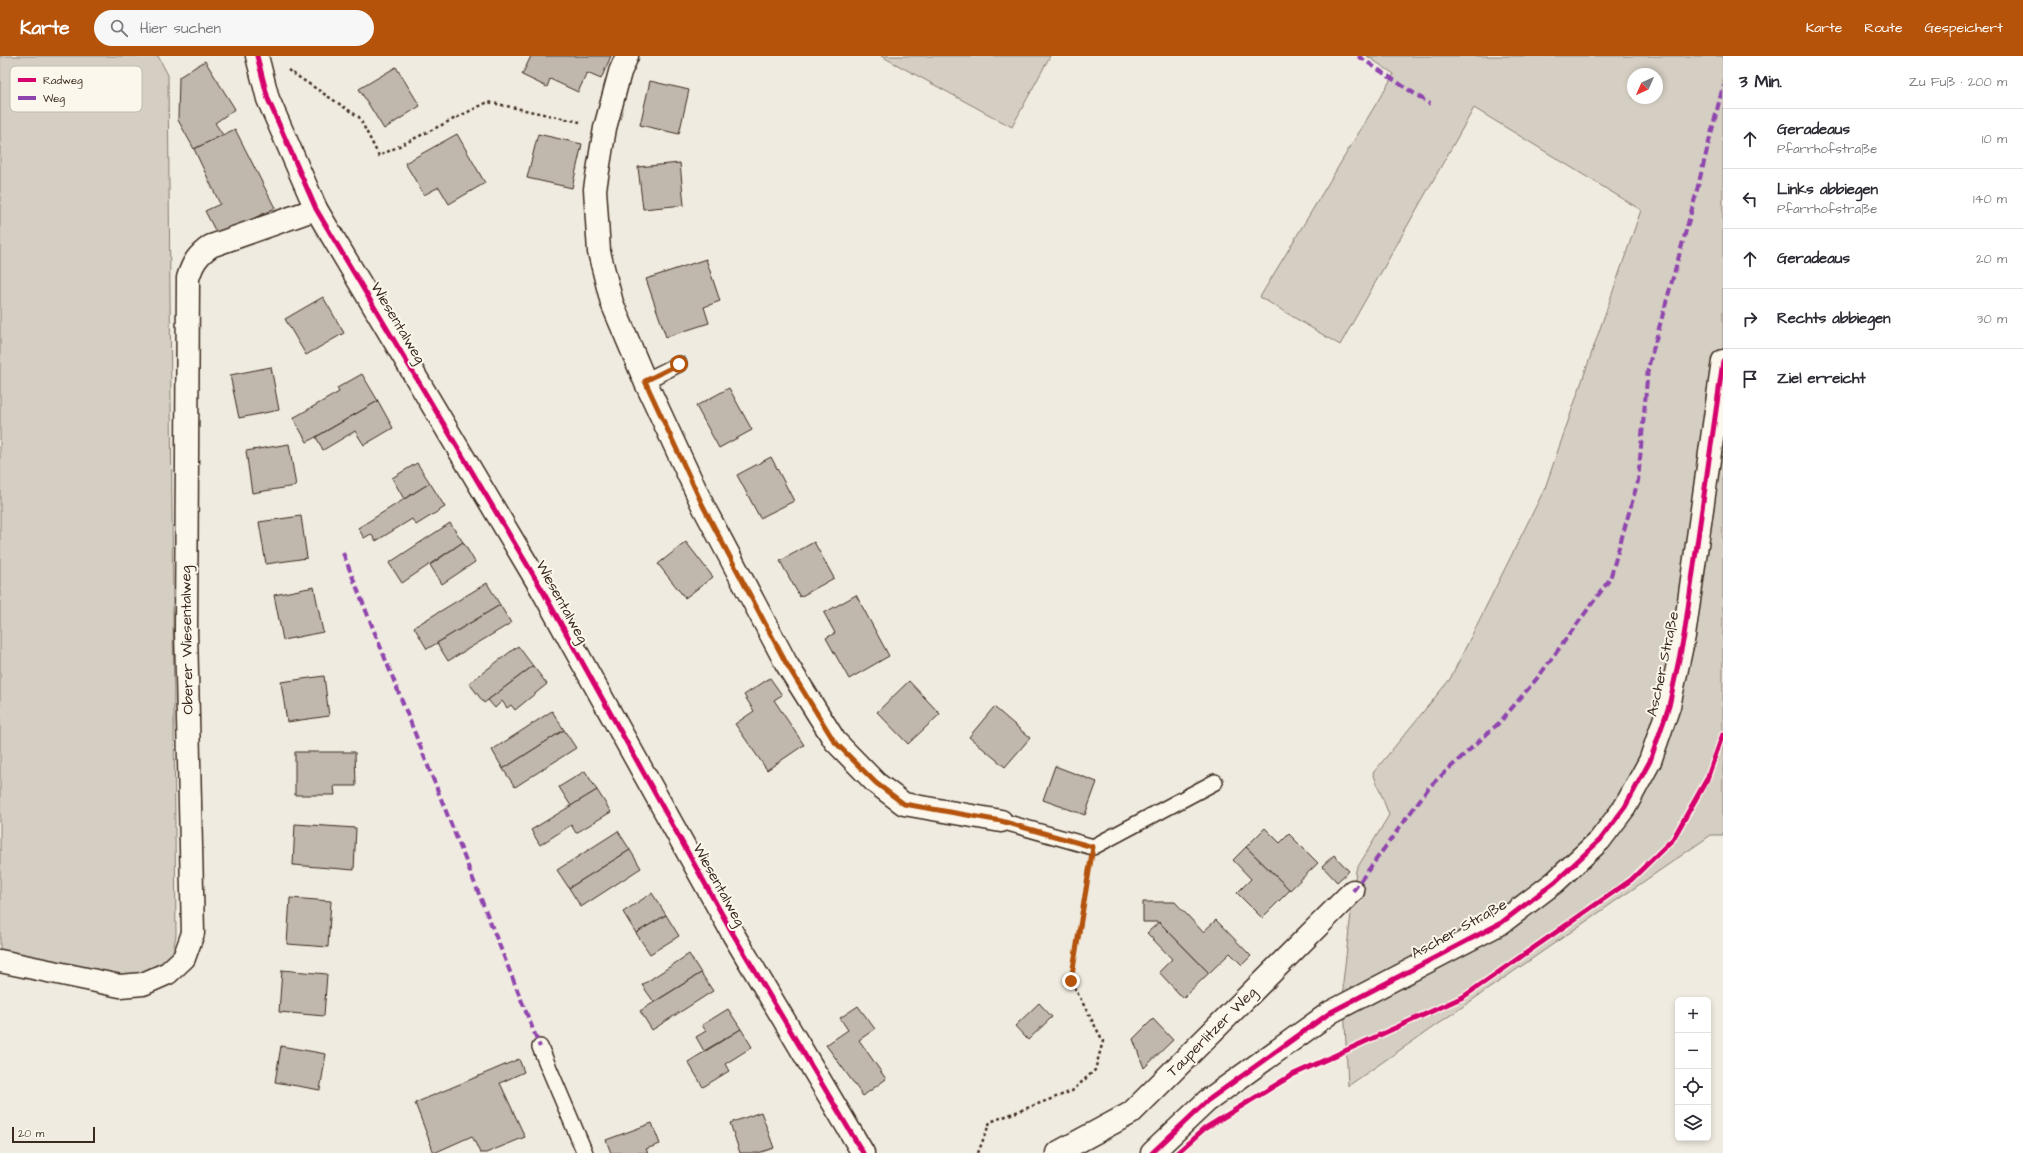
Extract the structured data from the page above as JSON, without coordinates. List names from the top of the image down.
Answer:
{
  "streets": {
    "street": [
      "Wiesentalweg",
      "Oberer Wiesentalweg",
      "Ascher Straße",
      "Tauperlitzer Weg"
    ]
  },
  "crossings": [
    ["Wiesentalweg", "Oberer Wiesentalweg"]
  ],
  "legend": ["Radweg", "Weg"],
  "scale_bar": "20 m",
  "north": "bottom left",
  "page": {
    "header": "Karte",
    "search": "Hier suchen",
    "nav": ["Karte", "Route", "Gespeichert"],
    "heading": ["3 Min.", "Zu Fuß · 200 m"],
    "list": [
      ["Geradeaus", "Pfarrhofstraße", "10 m"],
      ["Links abbiegen", "Pfarrhofstraße", "140 m"],
      ["Geradeaus", "20 m"],
      ["Rechts abbiegen", "30 m"],
      "Ziel erreicht"
    ],
    "map_buttons": ["+", "−"],
    "scale": "20 m"
  }
}
